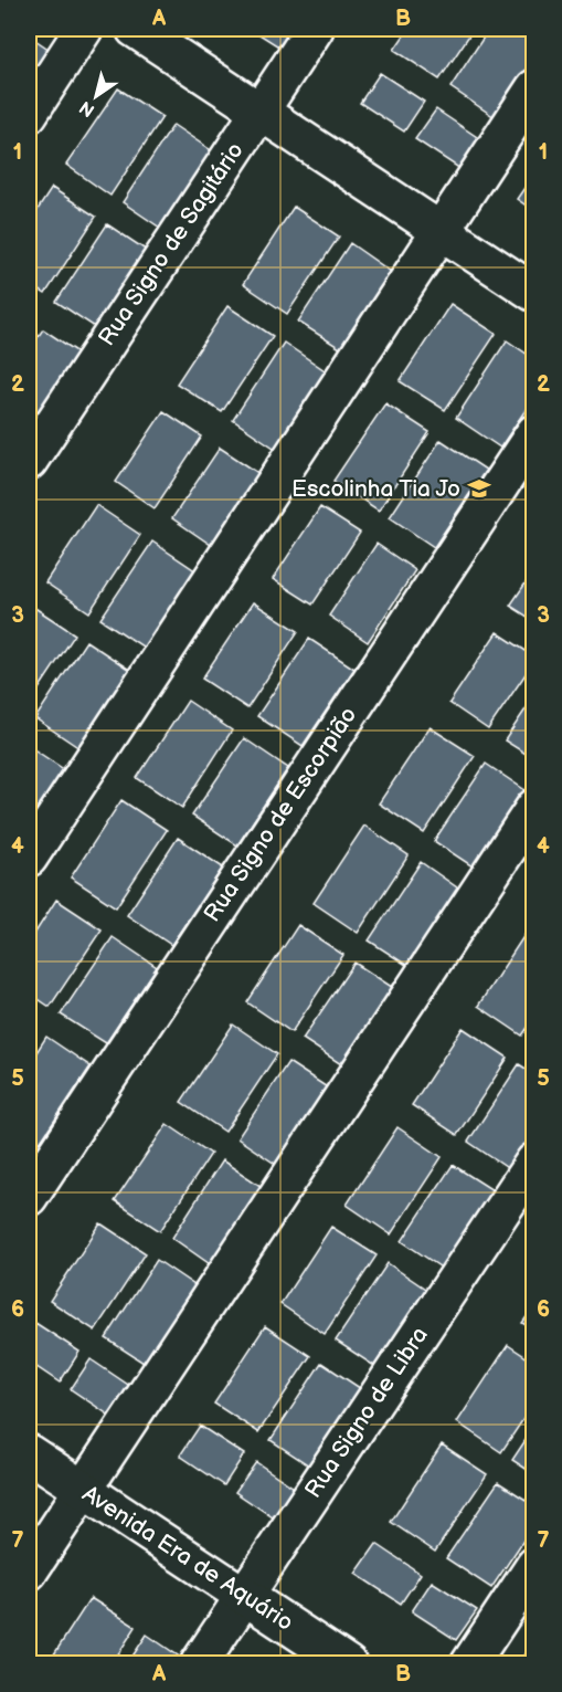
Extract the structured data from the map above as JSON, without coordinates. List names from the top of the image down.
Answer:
{
  "streets": {
    "street": [
      "Rua Signo de Sagitário",
      "Rua Signo de Escorpião",
      "Rua Signo de Libra",
      "Avenida Era de Aquário"
    ]
  },
  "crossings": [
    ["Rua Signo de Libra", "Avenida Era de Aquário"]
  ],
  "places": {
    "school or university": ["Escolinha Tia Jo"]
  },
  "north": "bottom left",
  "grid": {
    "columns": ["A", "B"],
    "rows": [
      "1",
      "2",
      "3",
      "4",
      "5",
      "6",
      "7"
    ]
  }
}
